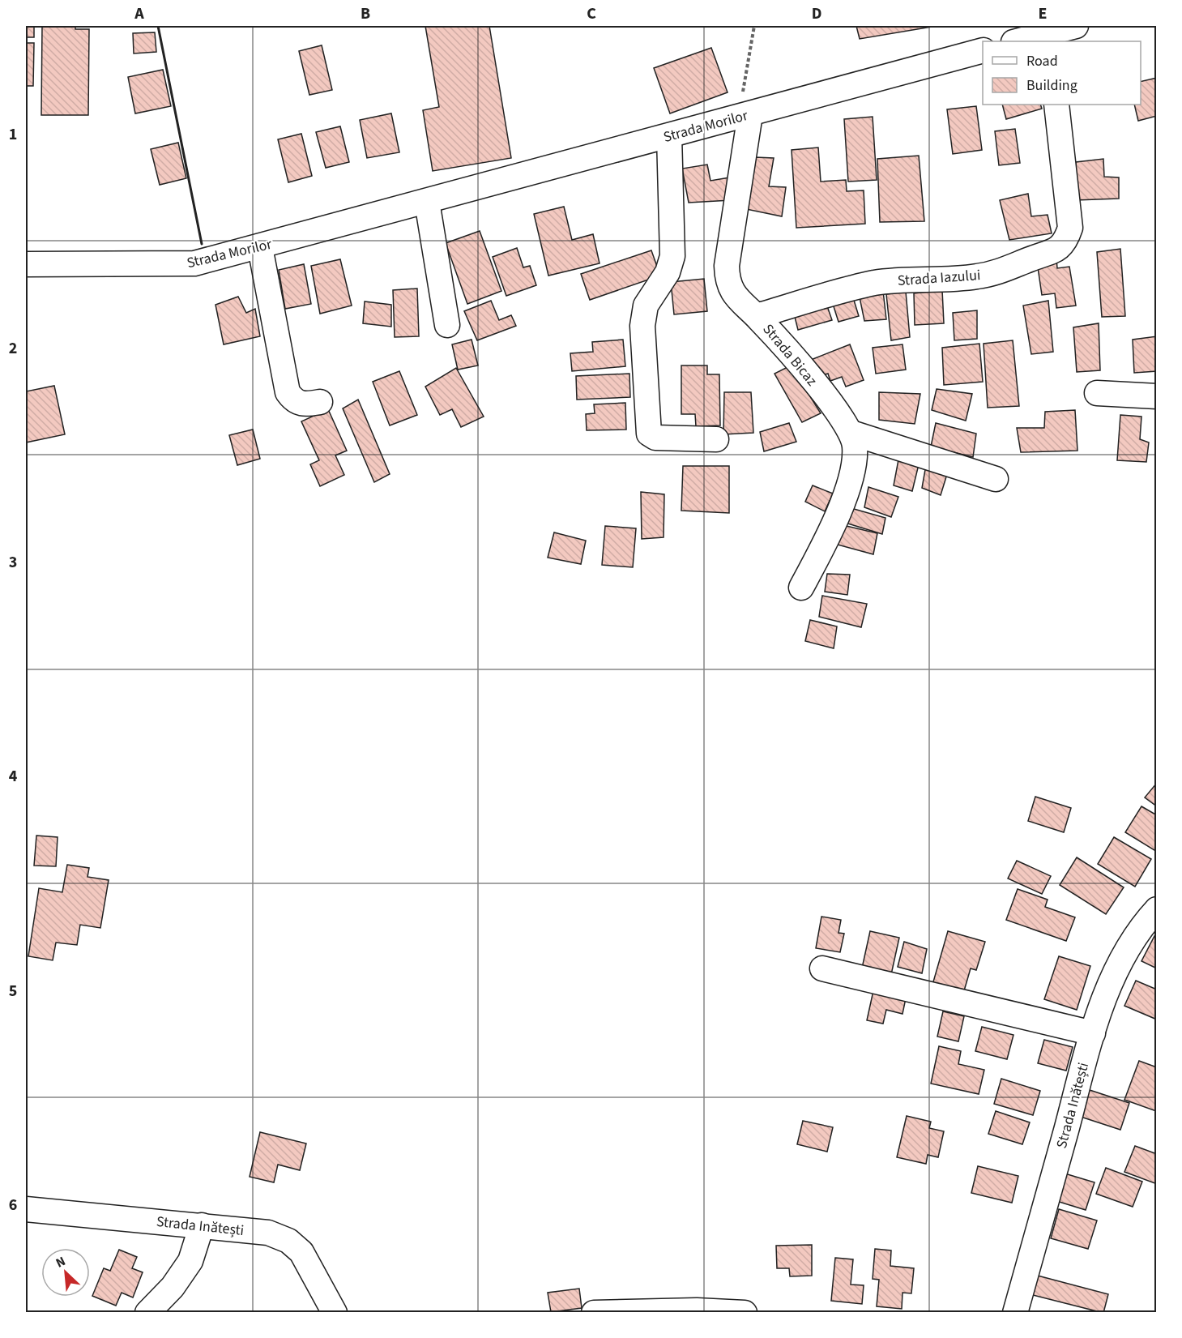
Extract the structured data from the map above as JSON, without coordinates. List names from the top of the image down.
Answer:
{
  "streets": {
    "street": [
      "Strada Morilor",
      "Strada Iazului",
      "Strada Bicaz",
      "Strada Inătești"
    ]
  },
  "crossings": [
    ["Strada Morilor", "Strada Bicaz"],
    ["Strada Iazului", "Strada Bicaz"]
  ],
  "legend": ["Road", "Building"],
  "north": "top left",
  "grid": {
    "columns": [
      "A",
      "B",
      "C",
      "D",
      "E"
    ],
    "rows": [
      "1",
      "2",
      "3",
      "4",
      "5",
      "6"
    ]
  }
}
